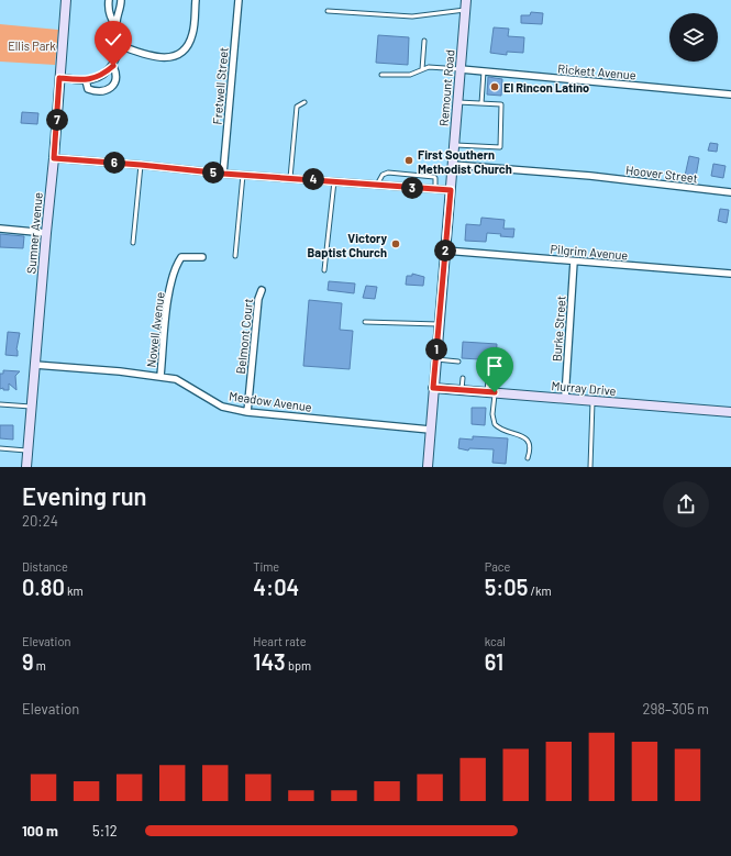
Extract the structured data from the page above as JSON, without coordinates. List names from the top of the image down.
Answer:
{
  "streets": {
    "street": [
      "Rickett Avenue",
      "Fretwell Street",
      "Remount Road",
      "Hoover Street",
      "Sumner Avenue",
      "Pilgrim Avenue",
      "Burke Street",
      "Nowell Avenue",
      "Belmont Court",
      "Murray Drive",
      "Meadow Avenue"
    ]
  },
  "crossings": [
    ["Rickett Avenue", "Remount Road"],
    ["Remount Road", "Hoover Street"],
    ["Remount Road", "Pilgrim Avenue"],
    ["Remount Road", "Murray Drive"],
    ["Remount Road", "Meadow Avenue"],
    ["Sumner Avenue", "Meadow Avenue"],
    ["Pilgrim Avenue", "Burke Street"],
    ["Burke Street", "Murray Drive"],
    ["Nowell Avenue", "Meadow Avenue"],
    ["Belmont Court", "Meadow Avenue"]
  ],
  "parks": ["Ellis Park"],
  "places": ["El Rincon Latino", "First Southern Methodist Church", "Victory Baptist Church"],
  "page": {
    "pins": [
      "7",
      "6",
      "5",
      "4",
      "3",
      "2",
      "1"
    ],
    "heading": ["Evening run", "20:24"],
    "stats": [
      ["Distance", "0.80 km"],
      ["Time", "4:04"],
      ["Pace", "5:05 /km"],
      ["Elevation", "9 m"],
      ["Heart rate", "143 bpm"],
      ["kcal", "61"]
    ],
    "chart": ["Elevation", "298–305 m"],
    "list": [
      {
        "name": "100 m",
        "note": "5:12"
      }
    ]
  }
}
